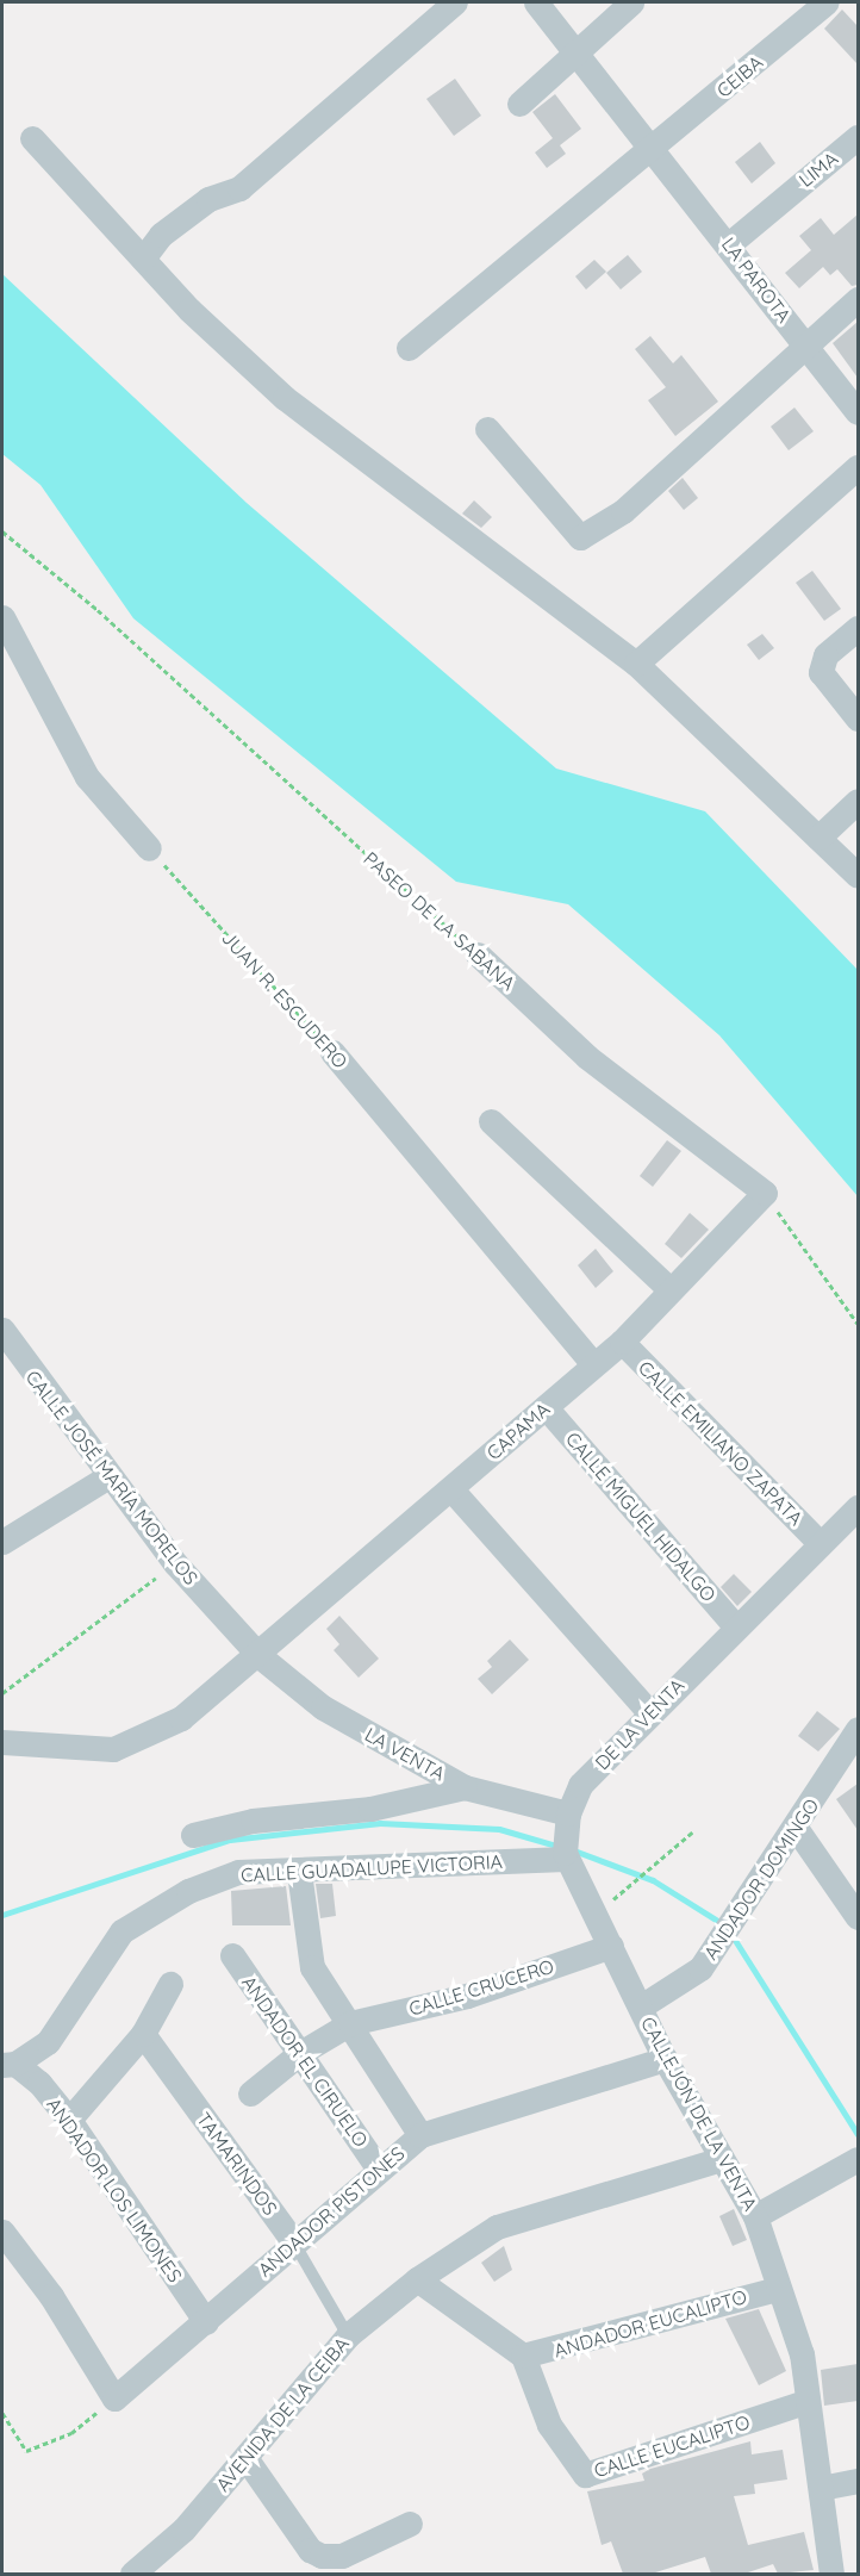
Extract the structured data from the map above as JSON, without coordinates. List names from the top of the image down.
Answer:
{
  "streets": {
    "street": [
      "CEIBA",
      "LIMA",
      "LA PAROTA",
      "PASEO DE LA SABANA",
      "JUAN R. ESCUDERO",
      "CAPAMA",
      "CALLE EMILIANO ZAPATA",
      "CALLE JOSÉ MARÍA MORELOS",
      "CALLE MIGUEL HIDALGO",
      "DE LA VENTA",
      "LA VENTA",
      "CALLE GUADALUPE VICTORIA",
      "ANDADOR DOMINGO",
      "CALLE CRUCERO",
      "ANDADOR EL CIRUELO",
      "CALLEJÓN DE LA VENTA",
      "TAMARINDOS",
      "ANDADOR LOS LIMONES",
      "ANDADOR PISTONES",
      "ANDADOR EUCALIPTO",
      "AVENIDA DE LA CEIBA",
      "CALLE EUCALIPTO"
    ]
  },
  "crossings": [
    ["CEIBA", "LA PAROTA"],
    ["LIMA", "LA PAROTA"],
    ["PASEO DE LA SABANA", "CAPAMA"],
    ["JUAN R. ESCUDERO", "CAPAMA"],
    ["CAPAMA", "CALLE EMILIANO ZAPATA"],
    ["CAPAMA", "CALLE JOSÉ MARÍA MORELOS"],
    ["CAPAMA", "CALLE MIGUEL HIDALGO"],
    ["CAPAMA", "LA VENTA"],
    ["CALLE EMILIANO ZAPATA", "DE LA VENTA"],
    ["CALLE JOSÉ MARÍA MORELOS", "LA VENTA"],
    ["CALLE MIGUEL HIDALGO", "DE LA VENTA"],
    ["DE LA VENTA", "LA VENTA"],
    ["DE LA VENTA", "CALLE GUADALUPE VICTORIA"],
    ["DE LA VENTA", "CALLEJÓN DE LA VENTA"],
    ["LA VENTA", "CALLE GUADALUPE VICTORIA"],
    ["LA VENTA", "CALLEJÓN DE LA VENTA"],
    ["CALLE GUADALUPE VICTORIA", "CALLEJÓN DE LA VENTA"],
    ["CALLE GUADALUPE VICTORIA", "ANDADOR LOS LIMONES"],
    ["ANDADOR DOMINGO", "CALLEJÓN DE LA VENTA"],
    ["CALLE CRUCERO", "ANDADOR EL CIRUELO"],
    ["CALLE CRUCERO", "CALLEJÓN DE LA VENTA"],
    ["ANDADOR EL CIRUELO", "ANDADOR PISTONES"],
    ["CALLEJÓN DE LA VENTA", "ANDADOR PISTONES"],
    ["CALLEJÓN DE LA VENTA", "ANDADOR EUCALIPTO"],
    ["CALLEJÓN DE LA VENTA", "AVENIDA DE LA CEIBA"],
    ["CALLEJÓN DE LA VENTA", "CALLE EUCALIPTO"],
    ["TAMARINDOS", "ANDADOR PISTONES"],
    ["TAMARINDOS", "AVENIDA DE LA CEIBA"],
    ["ANDADOR LOS LIMONES", "ANDADOR PISTONES"],
    ["ANDADOR EUCALIPTO", "CALLE EUCALIPTO"]
  ]
}
